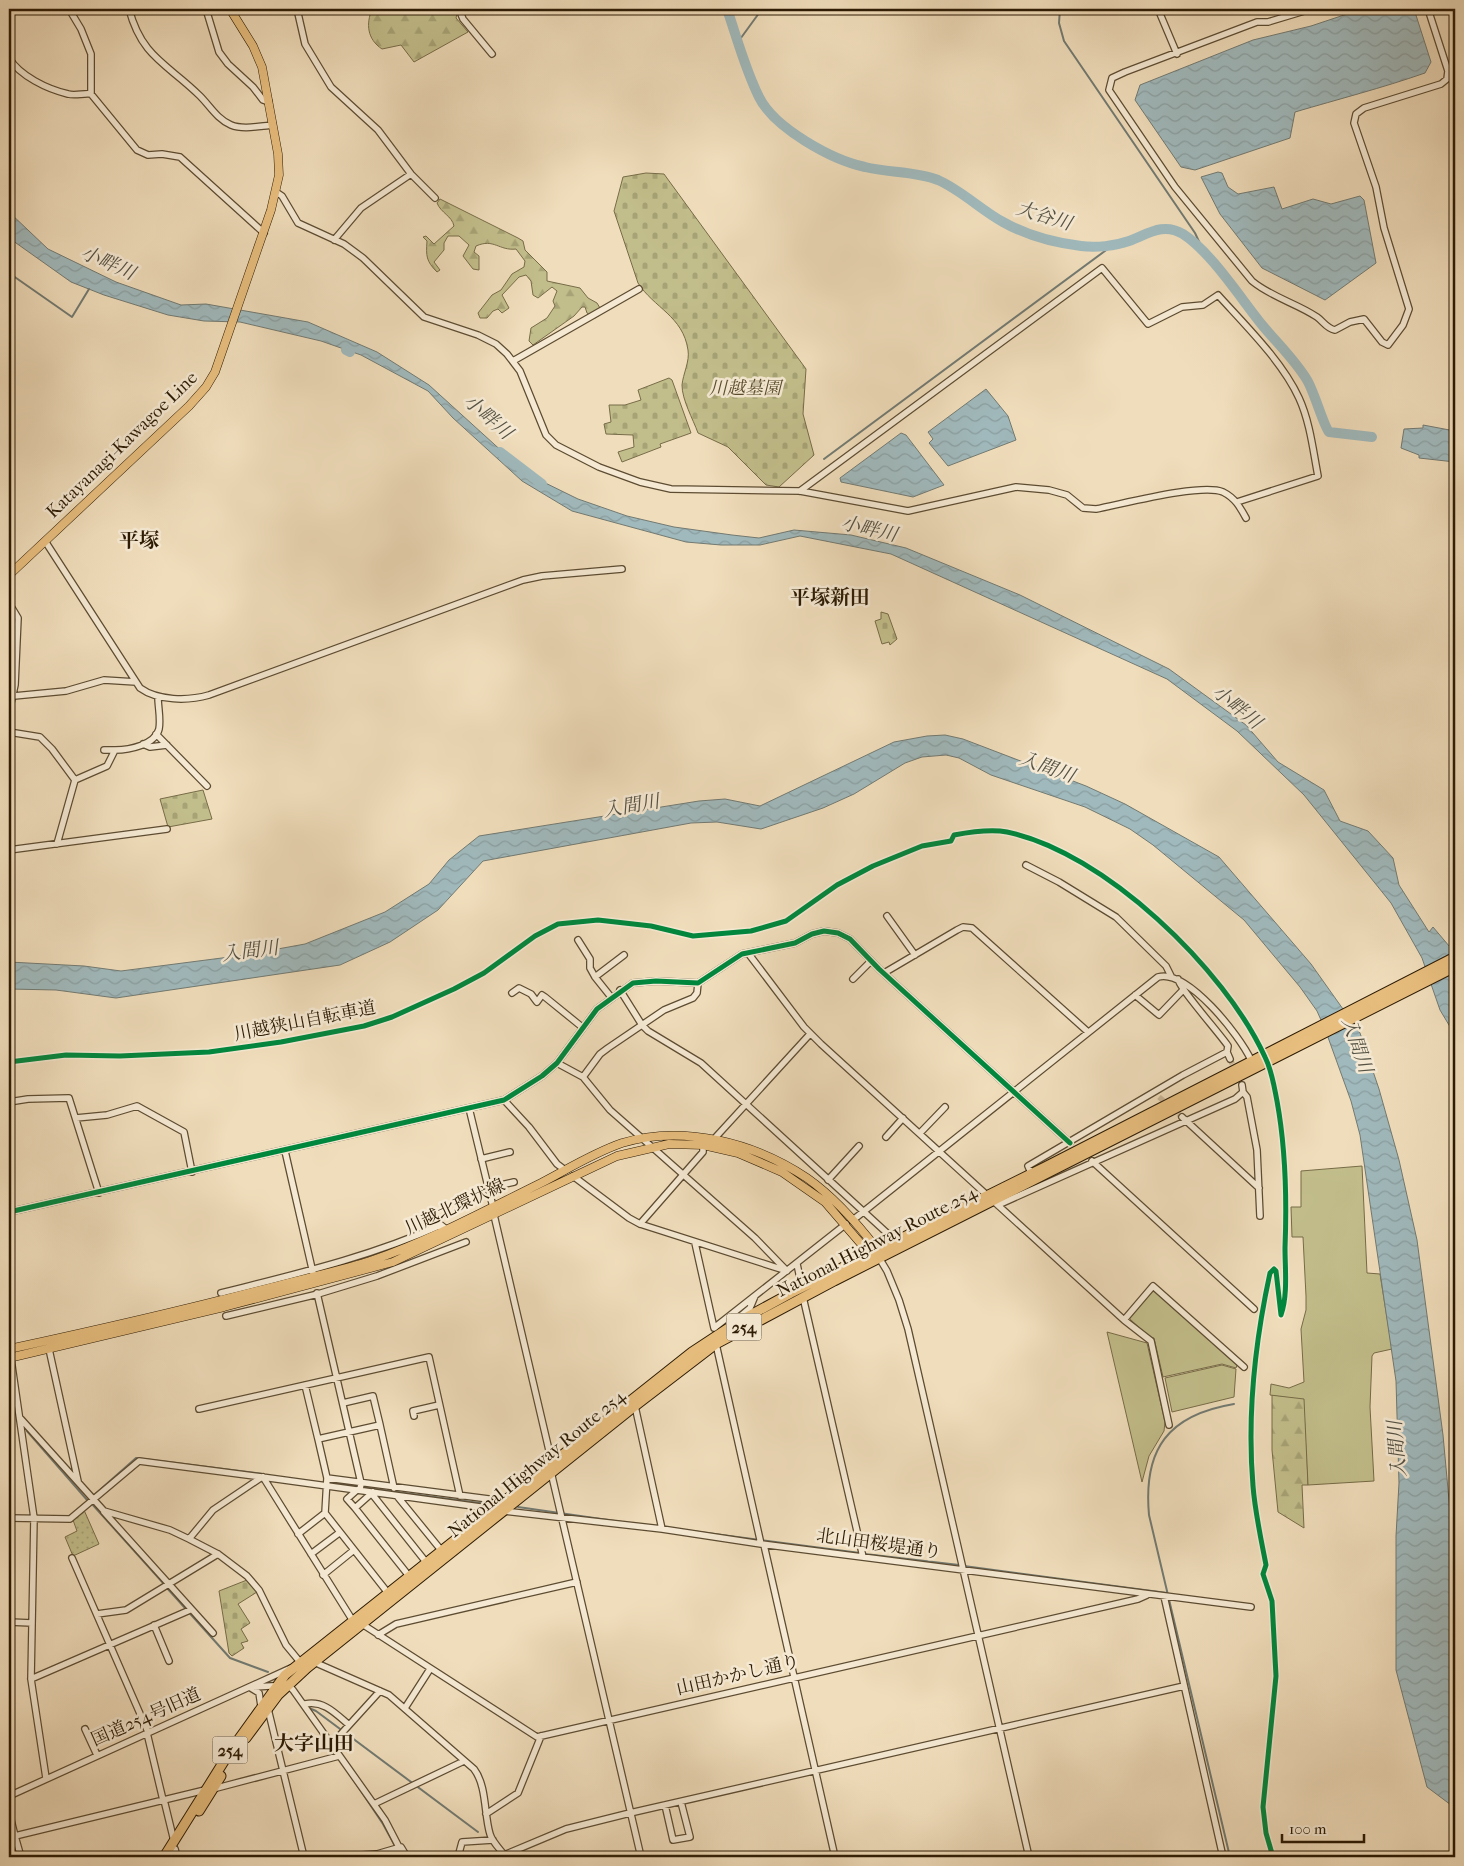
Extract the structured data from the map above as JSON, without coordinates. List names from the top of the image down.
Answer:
{
  "streets": {
    "highway": ["National Highway Route 254", "254"],
    "main road": ["Katayanagi-Kawagoe Line", "川越北環状線"],
    "street": ["北山田桜堤通り", "山田かかし通り", "国道254号旧道"],
    "cycle path": ["川越狭山自転車道"]
  },
  "crossings": [
    ["川越北環状線", "National Highway Route 254"],
    ["National Highway Route 254", "254"],
    ["National Highway Route 254", "北山田桜堤通り"],
    ["National Highway Route 254", "国道254号旧道"],
    ["254", "国道254号旧道"],
    ["北山田桜堤通り", "山田かかし通り"]
  ],
  "districts": ["平塚", "平塚新田", "大字山田"],
  "water": ["大谷川", "小畔川", "入間川"],
  "parks": ["川越墓園"],
  "scale_bar": "100 m"
}
